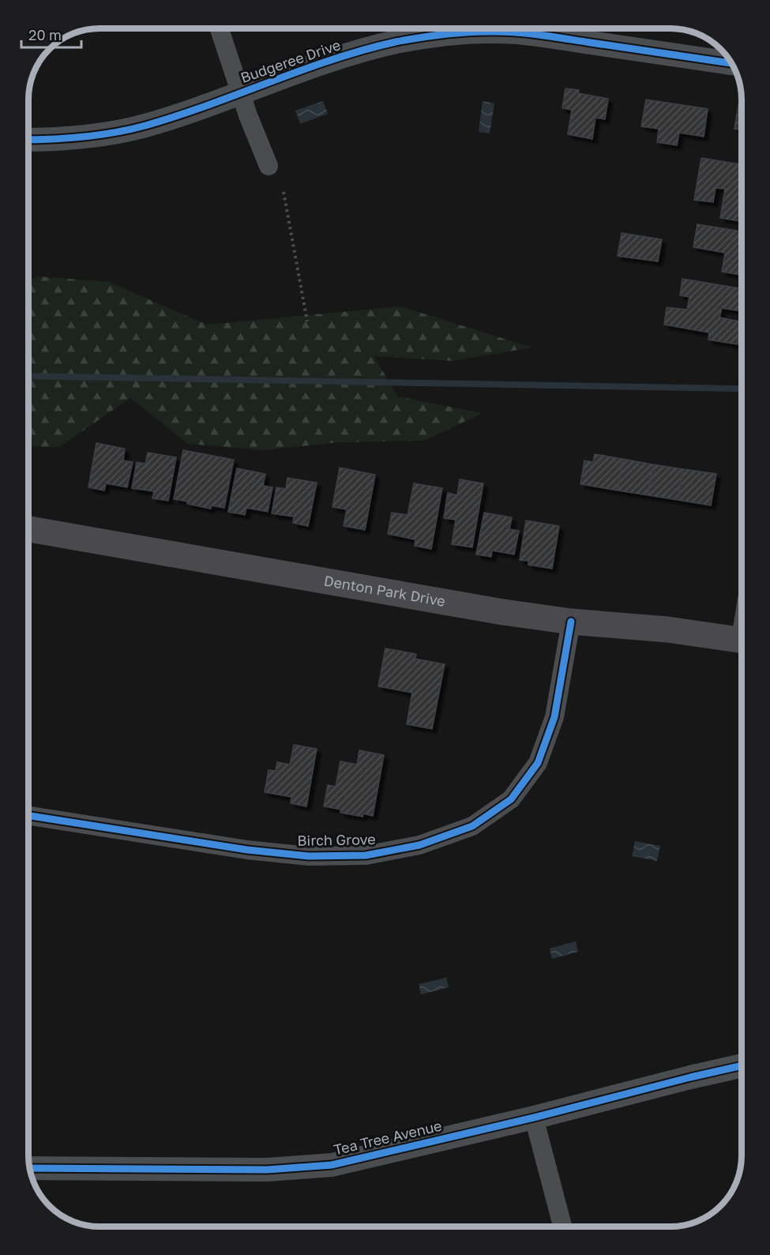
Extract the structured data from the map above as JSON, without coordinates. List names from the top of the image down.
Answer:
{
  "streets": {
    "main road": ["Denton Park Drive"],
    "street": ["Budgeree Drive", "Birch Grove", "Tea Tree Avenue"]
  },
  "crossings": [
    ["Denton Park Drive", "Birch Grove"]
  ],
  "scale_bar": "20 m"
}
